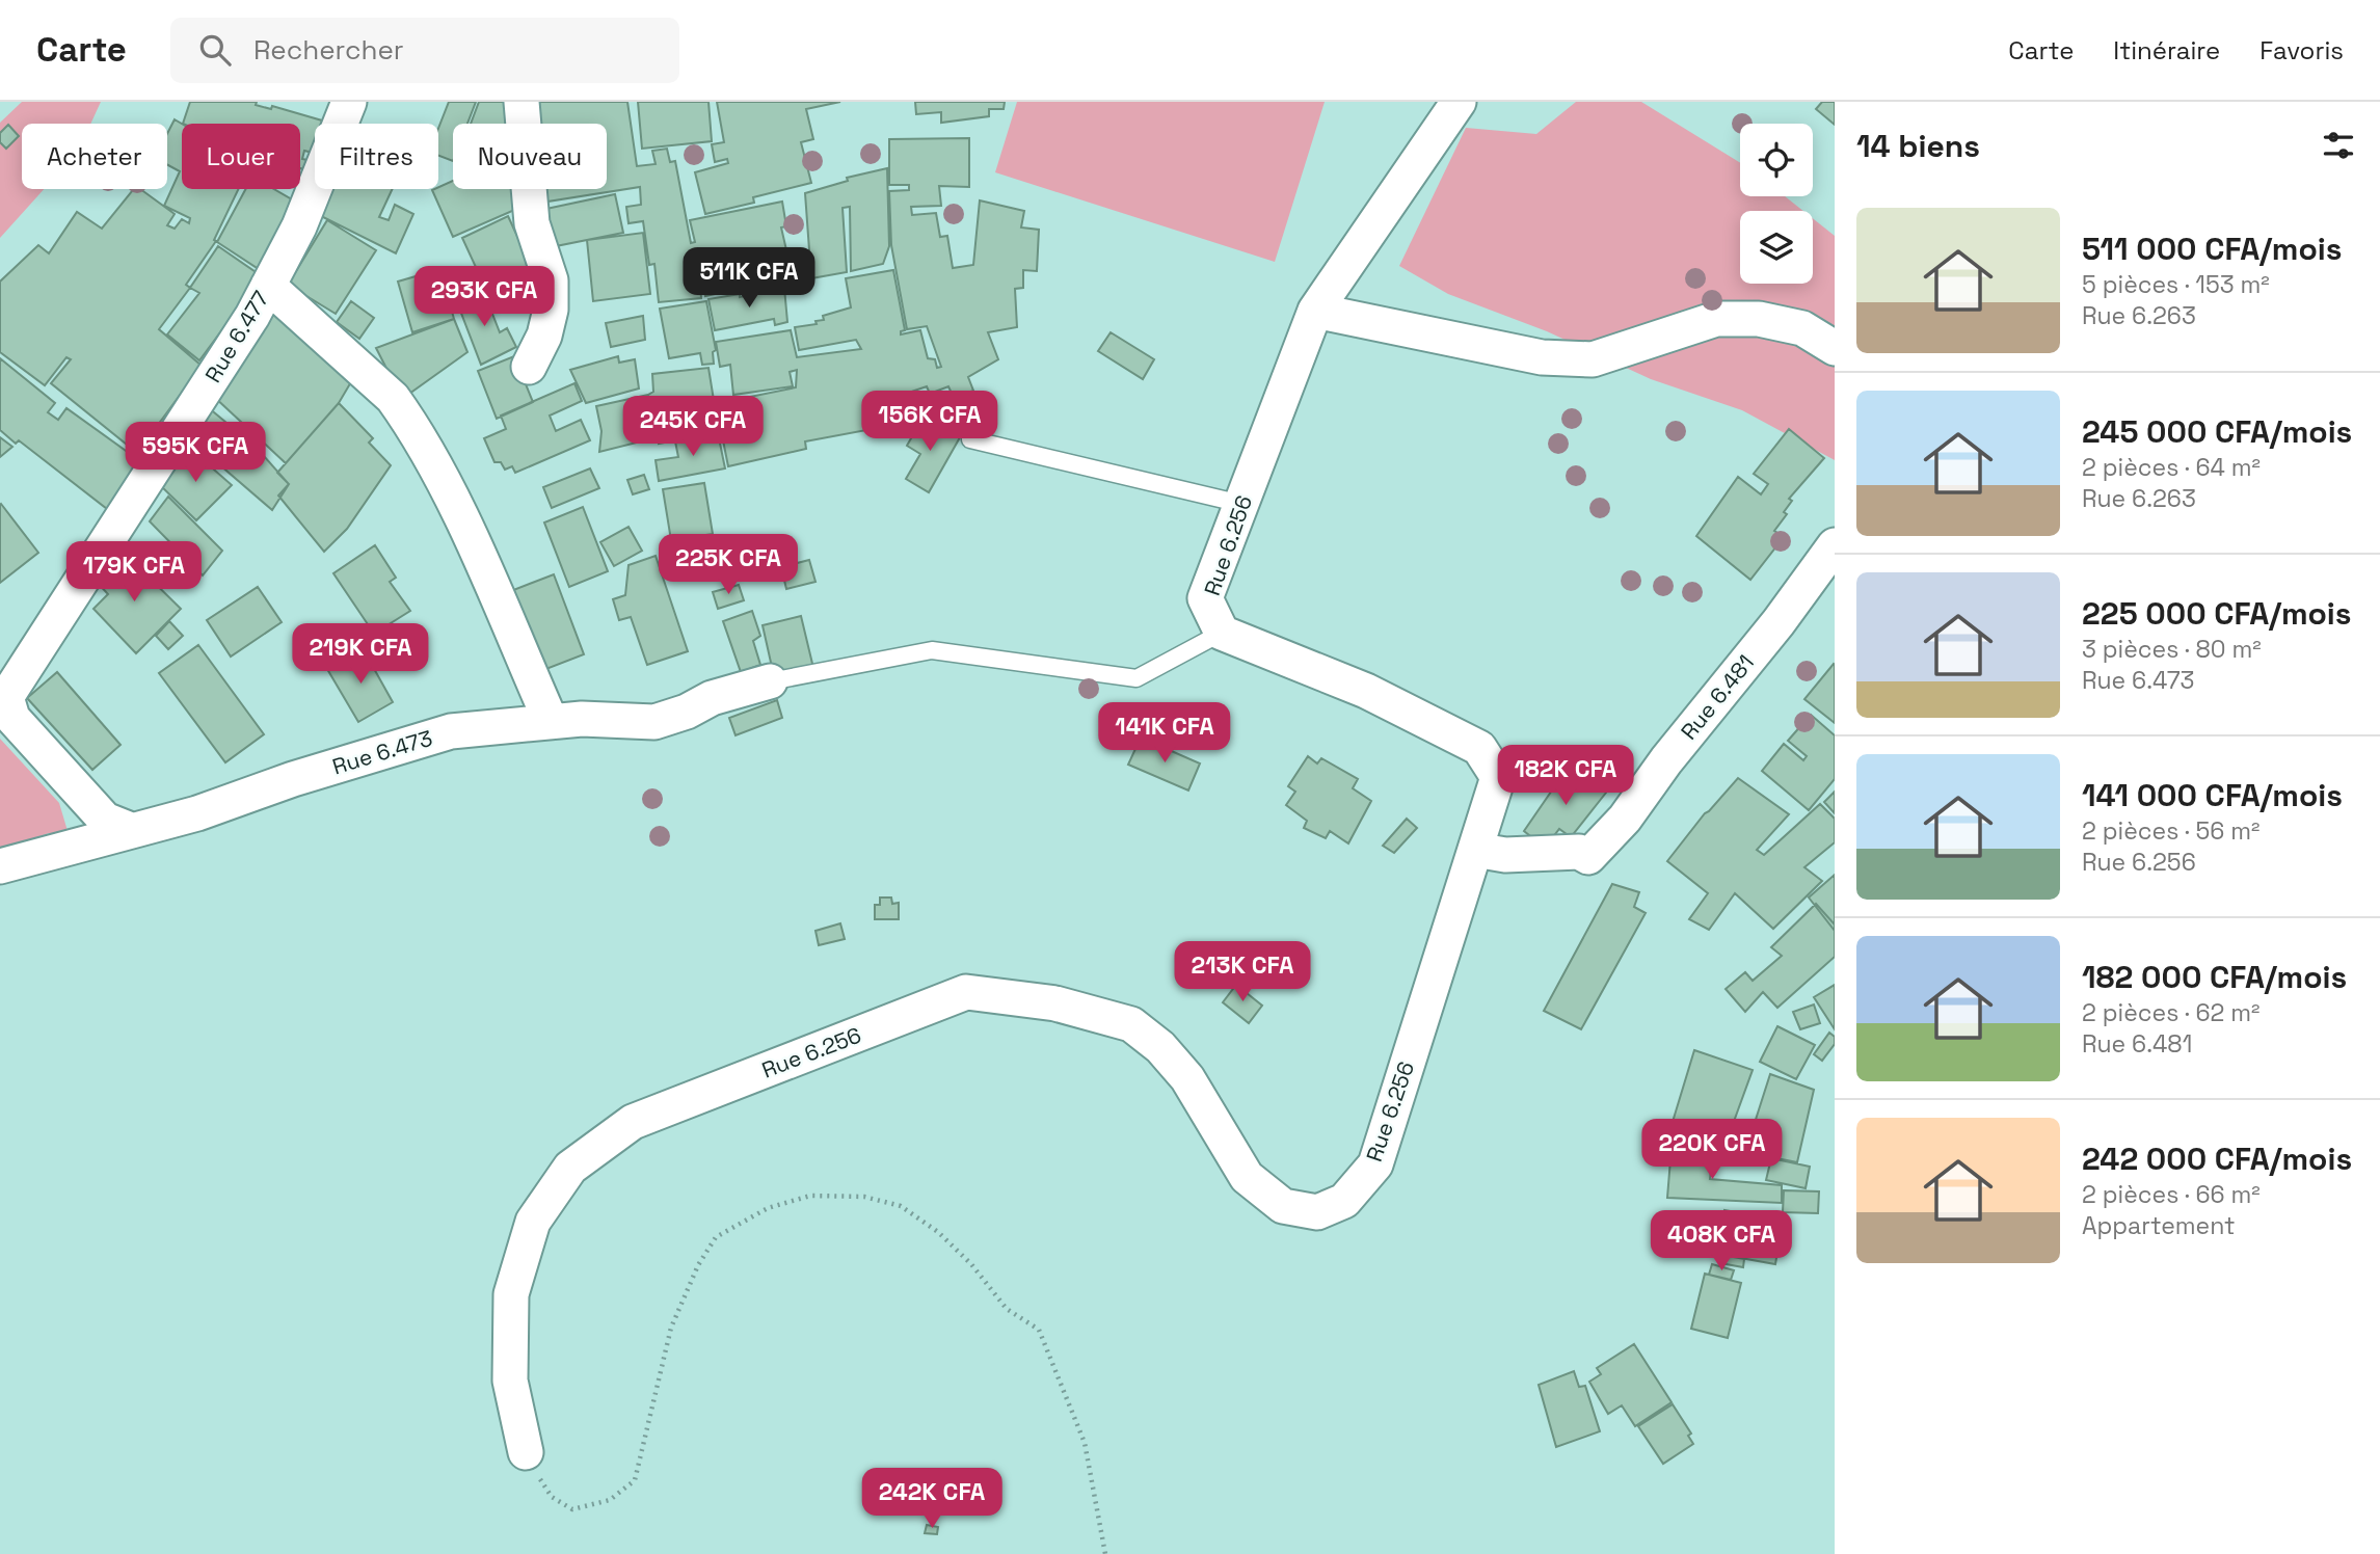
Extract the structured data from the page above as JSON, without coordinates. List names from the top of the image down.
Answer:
{
  "streets": {
    "street": [
      "Rue 6.477",
      "Rue 6.256",
      "Rue 6.481",
      "Rue 6.473"
    ]
  },
  "crossings": [
    ["Rue 6.256", "Rue 6.481"]
  ],
  "page": {
    "header": "Carte",
    "search": "Rechercher",
    "nav": ["Carte", "Itinéraire", "Favoris"],
    "heading": "14 biens",
    "chip": [
      "Acheter",
      "Louer",
      "Filtres",
      "Nouveau"
    ],
    "list": [
      {
        "name": "511 000 CFA/mois",
        "note": "5 pièces · 153 m² · Rue 6.263"
      },
      {
        "name": "245 000 CFA/mois",
        "note": "2 pièces · 64 m² · Rue 6.263"
      },
      {
        "name": "225 000 CFA/mois",
        "note": "3 pièces · 80 m² · Rue 6.473"
      },
      {
        "name": "141 000 CFA/mois",
        "note": "2 pièces · 56 m² · Rue 6.256"
      },
      {
        "name": "182 000 CFA/mois",
        "note": "2 pièces · 62 m² · Rue 6.481"
      },
      {
        "name": "242 000 CFA/mois",
        "note": "2 pièces · 66 m² · Appartement"
      }
    ],
    "price": [
      "511K CFA",
      "293K CFA",
      "156K CFA",
      "245K CFA",
      "595K CFA",
      "225K CFA",
      "179K CFA",
      "219K CFA",
      "141K CFA",
      "182K CFA",
      "213K CFA",
      "220K CFA",
      "408K CFA",
      "242K CFA"
    ]
  }
}
